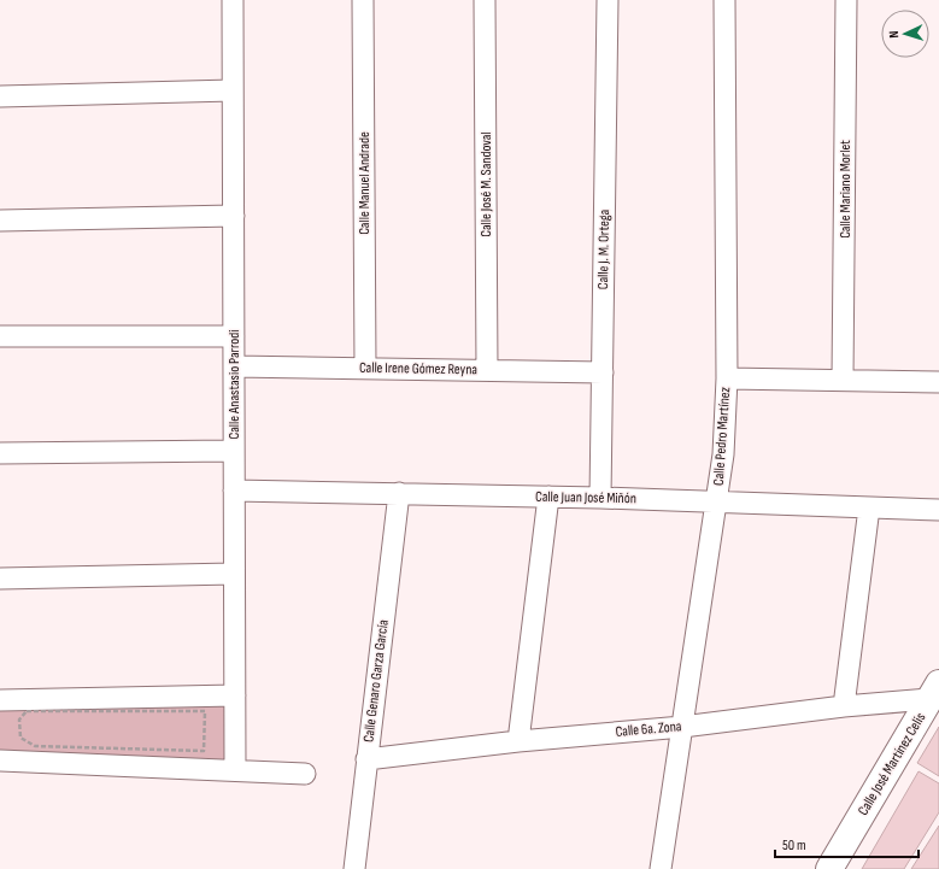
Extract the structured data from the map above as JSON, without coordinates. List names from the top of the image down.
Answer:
{
  "streets": {
    "street": [
      "Calle Manuel Andrade",
      "Calle José M. Sandoval",
      "Calle Mariano Morlet",
      "Calle J. M. Ortega",
      "Calle Irene Gómez Reyna",
      "Calle Anastasio Parrodi",
      "Calle Pedro Martínez",
      "Calle Juan José Miñón",
      "Calle Genaro Garza García",
      "Calle 6a. Zona",
      "Calle José Martínez Celis"
    ]
  },
  "crossings": [
    ["Calle Manuel Andrade", "Calle Irene Gómez Reyna"],
    ["Calle José M. Sandoval", "Calle Irene Gómez Reyna"],
    ["Calle J. M. Ortega", "Calle Irene Gómez Reyna"],
    ["Calle J. M. Ortega", "Calle Juan José Miñón"],
    ["Calle Irene Gómez Reyna", "Calle Anastasio Parrodi"],
    ["Calle Anastasio Parrodi", "Calle Juan José Miñón"],
    ["Calle Pedro Martínez", "Calle Juan José Miñón"],
    ["Calle Pedro Martínez", "Calle 6a. Zona"],
    ["Calle Juan José Miñón", "Calle Genaro Garza García"],
    ["Calle Genaro Garza García", "Calle 6a. Zona"],
    ["Calle 6a. Zona", "Calle José Martínez Celis"]
  ],
  "scale_bar": "50 m",
  "north": "left"
}
